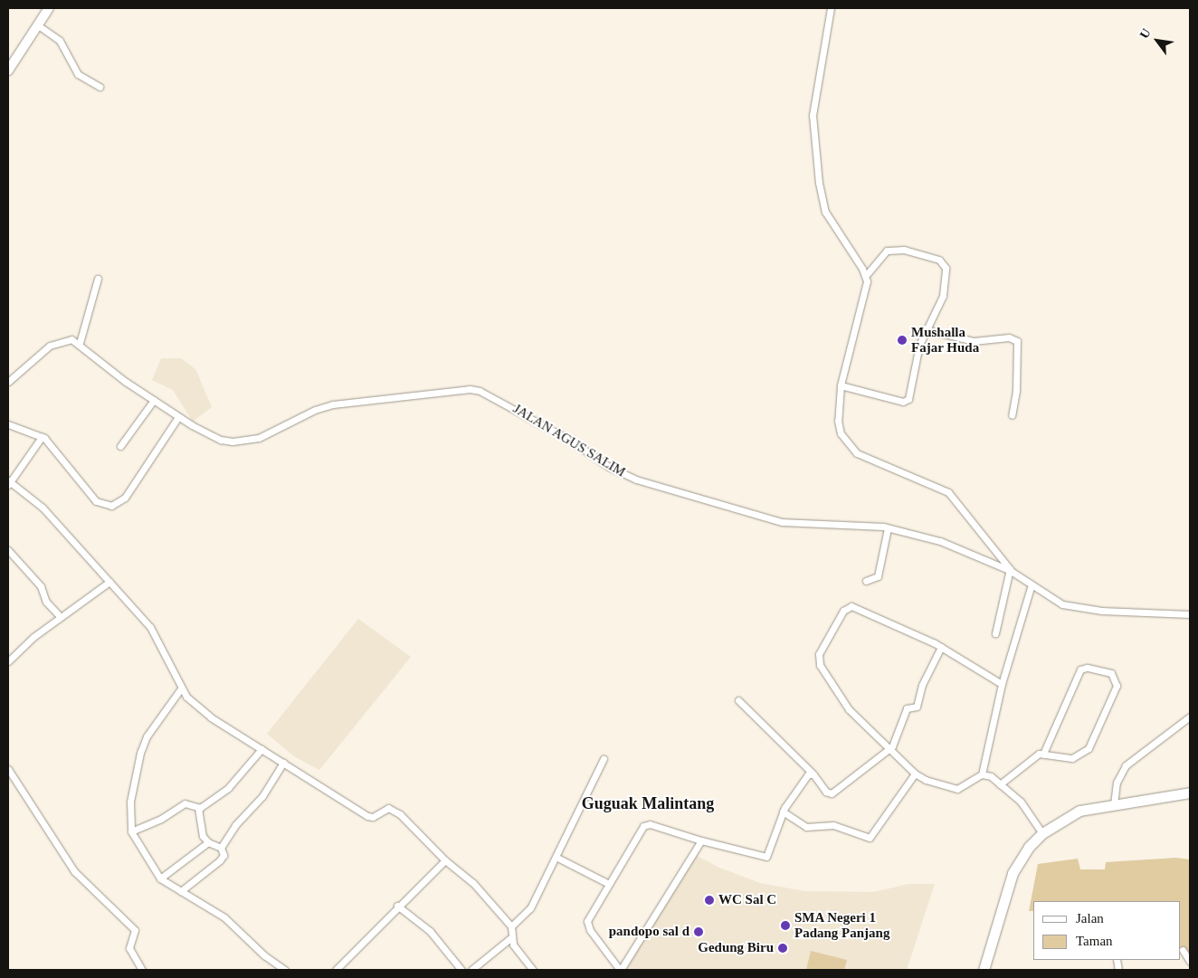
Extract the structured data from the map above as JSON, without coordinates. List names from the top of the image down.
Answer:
{
  "streets": {
    "street": ["JALAN AGUS SALIM"]
  },
  "districts": ["Guguak Malintang"],
  "places": [
    "Mushalla Fajar Huda",
    "WC Sal C",
    "SMA Negeri 1 Padang Panjang",
    "pandopo sal d",
    "Gedung Biru"
  ],
  "legend": ["Jalan", "Taman"],
  "north": "top left"
}
